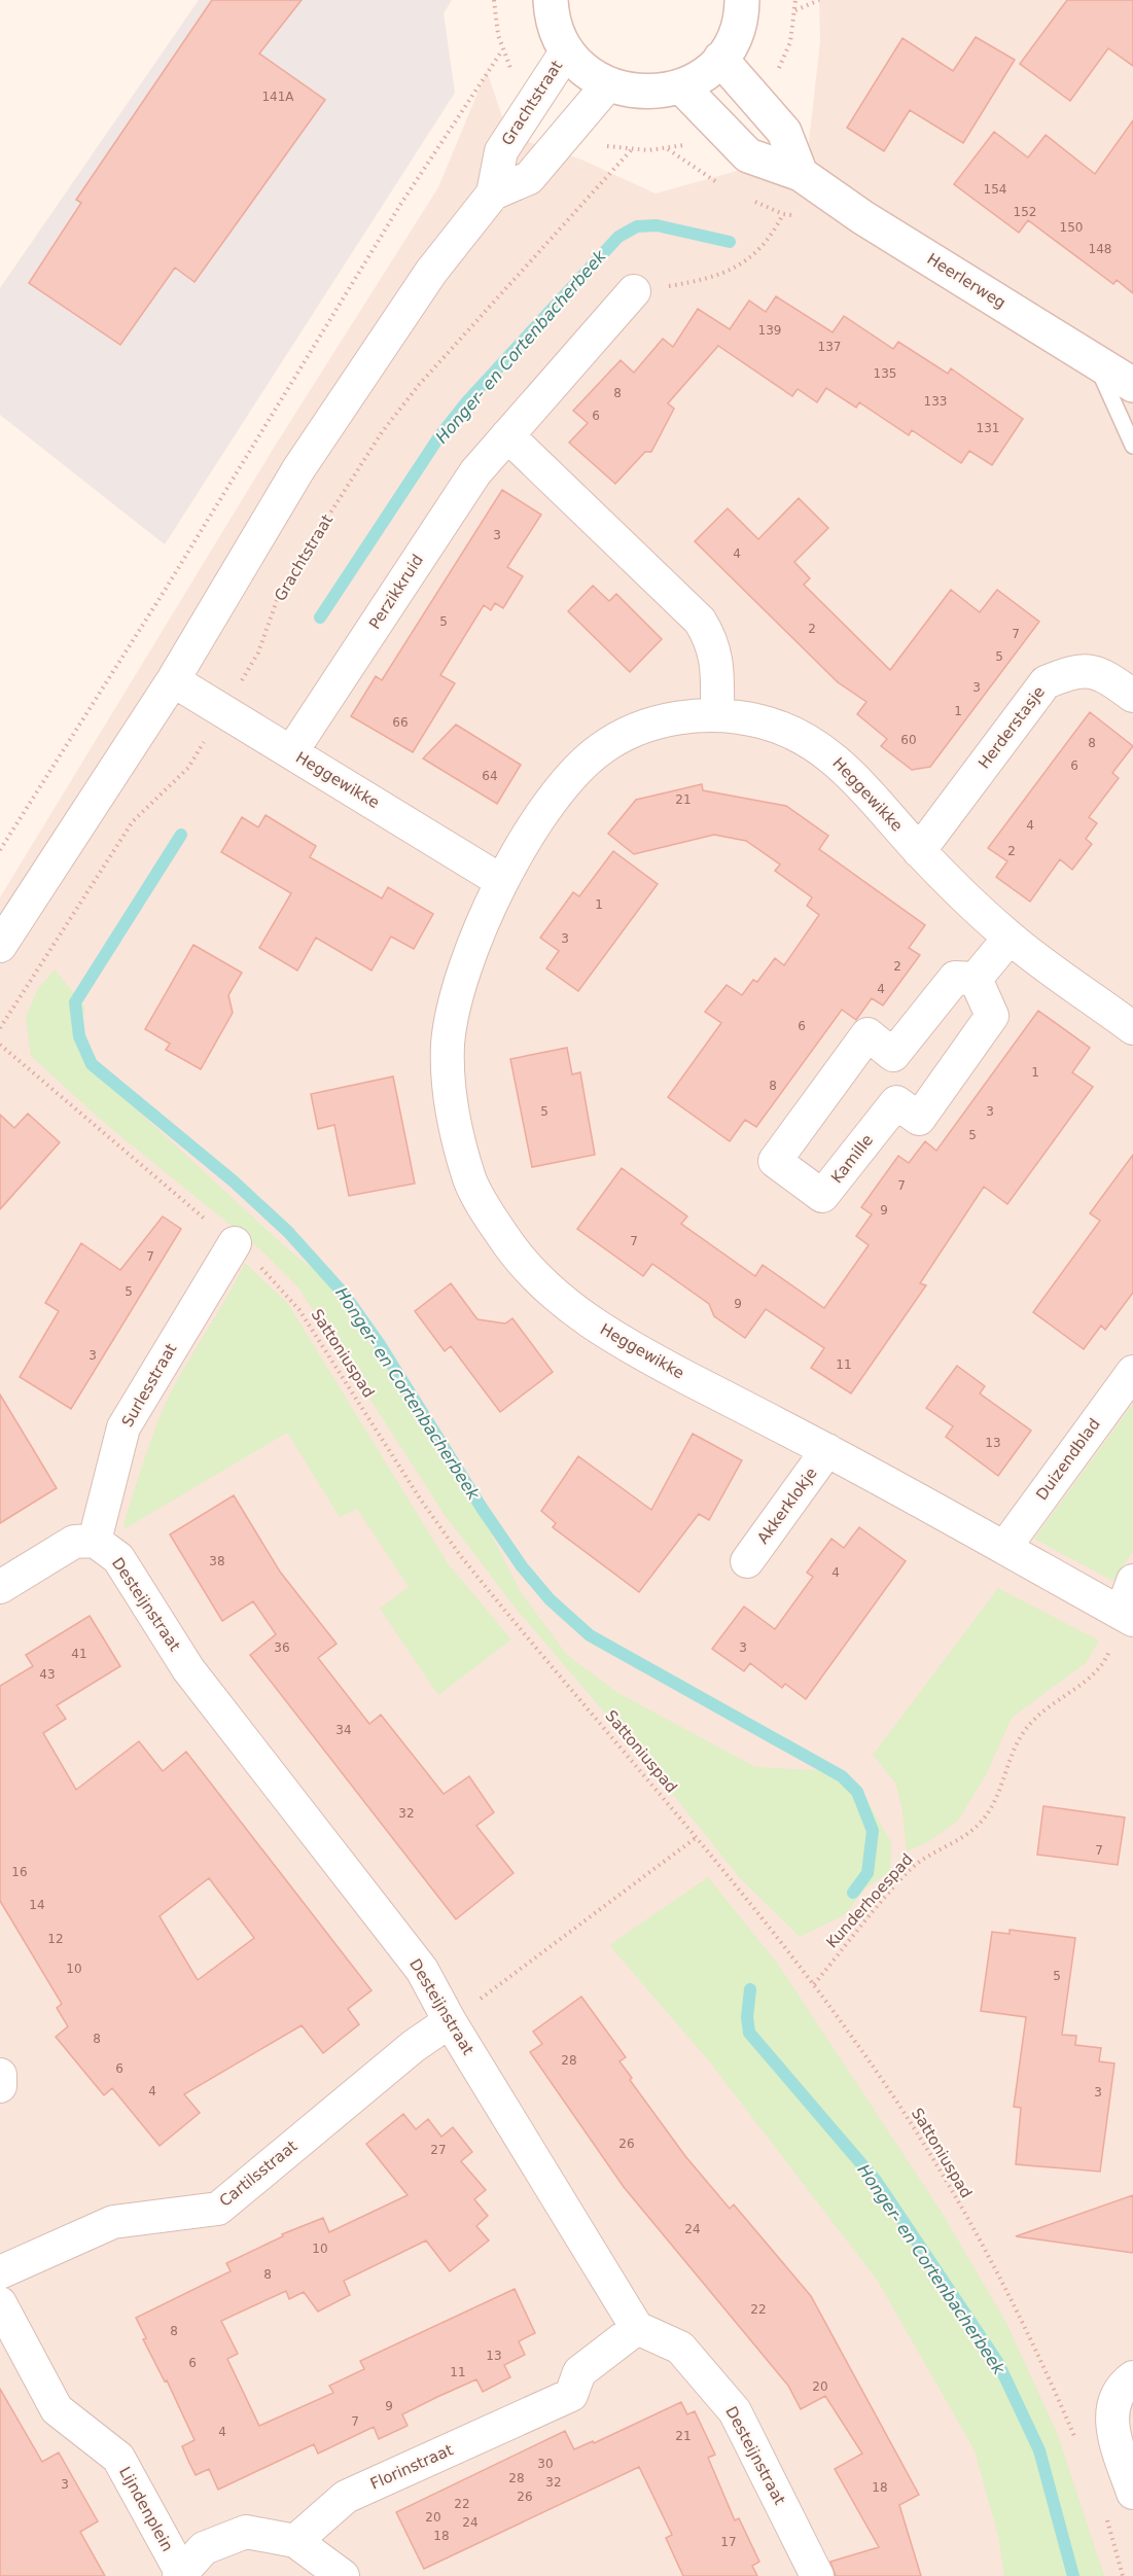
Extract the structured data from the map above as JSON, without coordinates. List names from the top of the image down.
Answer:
{
  "streets": {
    "main road": ["Heerlerweg"],
    "street": [
      "Grachtstraat",
      "Perzikkruid",
      "Herderstasje",
      "Heggewikke",
      "Kamille",
      "Surlesstraat",
      "Duizendblad",
      "Akkerklokje",
      "Desteijnstraat",
      "Cartilsstraat",
      "Florinstraat",
      "Lijndenplein"
    ],
    "path": ["Sattoniuspad", "Kunderhoespad"]
  },
  "crossings": [
    ["Grachtstraat", "Heggewikke"],
    ["Perzikkruid", "Heggewikke"],
    ["Herderstasje", "Heggewikke"],
    ["Heggewikke", "Duizendblad"],
    ["Heggewikke", "Akkerklokje"],
    ["Heggewikke", "Kunderhoespad"],
    ["Sattoniuspad", "Surlesstraat"],
    ["Sattoniuspad", "Kunderhoespad"],
    ["Surlesstraat", "Desteijnstraat"],
    ["Desteijnstraat", "Cartilsstraat"],
    ["Desteijnstraat", "Florinstraat"]
  ],
  "water": ["Honger- en Cortenbacherbeek"],
  "house_numbers": [
    "141A",
    "154",
    "152",
    "150",
    "148",
    "139",
    "137",
    "135",
    "8",
    "133",
    "6",
    "131",
    "3",
    "4",
    "5",
    "2",
    "7",
    "5",
    "3",
    "1",
    "66",
    "60",
    "8",
    "6",
    "64",
    "21",
    "4",
    "2",
    "1",
    "3",
    "2",
    "4",
    "6",
    "1",
    "8",
    "5",
    "3",
    "5",
    "7",
    "9",
    "7",
    "7",
    "5",
    "9",
    "3",
    "11",
    "13",
    "38",
    "4",
    "36",
    "3",
    "41",
    "43",
    "34",
    "32",
    "7",
    "16",
    "14",
    "12",
    "10",
    "5",
    "8",
    "28",
    "6",
    "4",
    "3",
    "26",
    "27",
    "24",
    "10",
    "8",
    "22",
    "8",
    "13",
    "6",
    "11",
    "20",
    "9",
    "7",
    "4",
    "21",
    "30",
    "28",
    "32",
    "3",
    "18",
    "26",
    "22",
    "20",
    "24",
    "18",
    "17"
  ]
}
